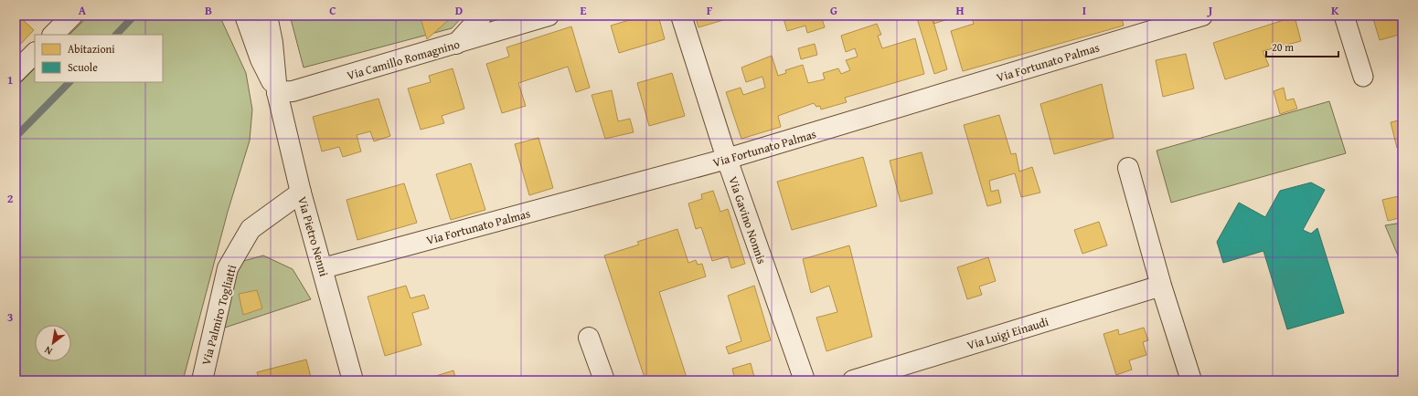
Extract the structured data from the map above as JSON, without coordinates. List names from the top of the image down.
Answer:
{
  "streets": {
    "street": [
      "Via Camillo Romagnino",
      "Via Fortunato Palmas",
      "Via Gavino Nonnis",
      "Via Pietro Nenni",
      "Via Palmiro Togliatti",
      "Via Luigi Einaudi"
    ]
  },
  "crossings": [
    ["Via Camillo Romagnino", "Via Pietro Nenni"],
    ["Via Fortunato Palmas", "Via Gavino Nonnis"],
    ["Via Fortunato Palmas", "Via Pietro Nenni"],
    ["Via Pietro Nenni", "Via Palmiro Togliatti"]
  ],
  "legend": ["Abitazioni", "Scuole"],
  "scale_bar": "20 m",
  "north": "bottom left",
  "grid": {
    "columns": [
      "A",
      "B",
      "C",
      "D",
      "E",
      "F",
      "G",
      "H",
      "I",
      "J",
      "K"
    ],
    "rows": ["1", "2", "3"]
  }
}
